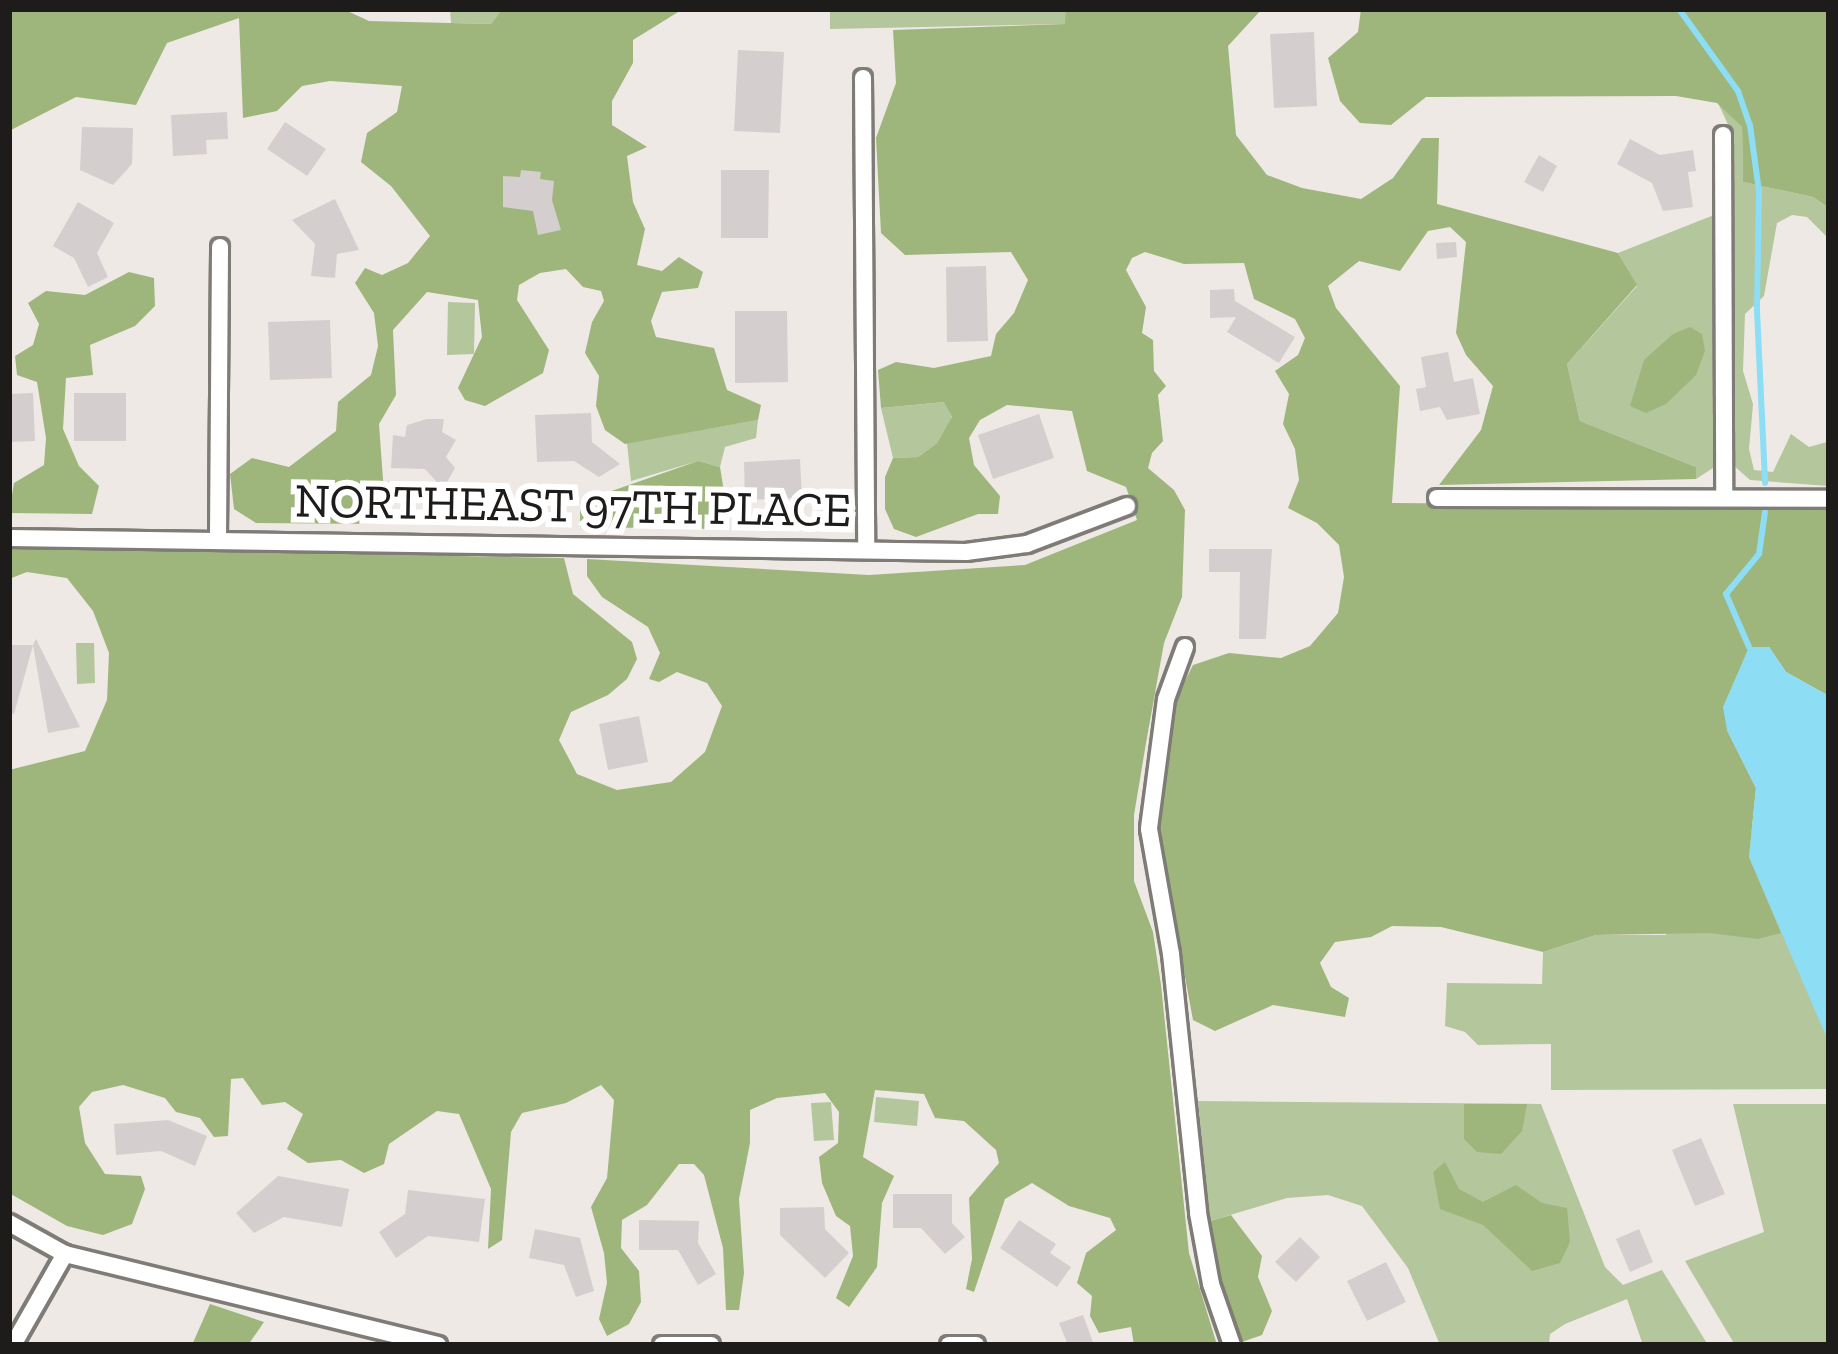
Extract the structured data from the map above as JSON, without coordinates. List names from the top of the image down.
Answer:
{
  "streets": {
    "street": ["NORTHEAST 97TH PLACE"]
  }
}
